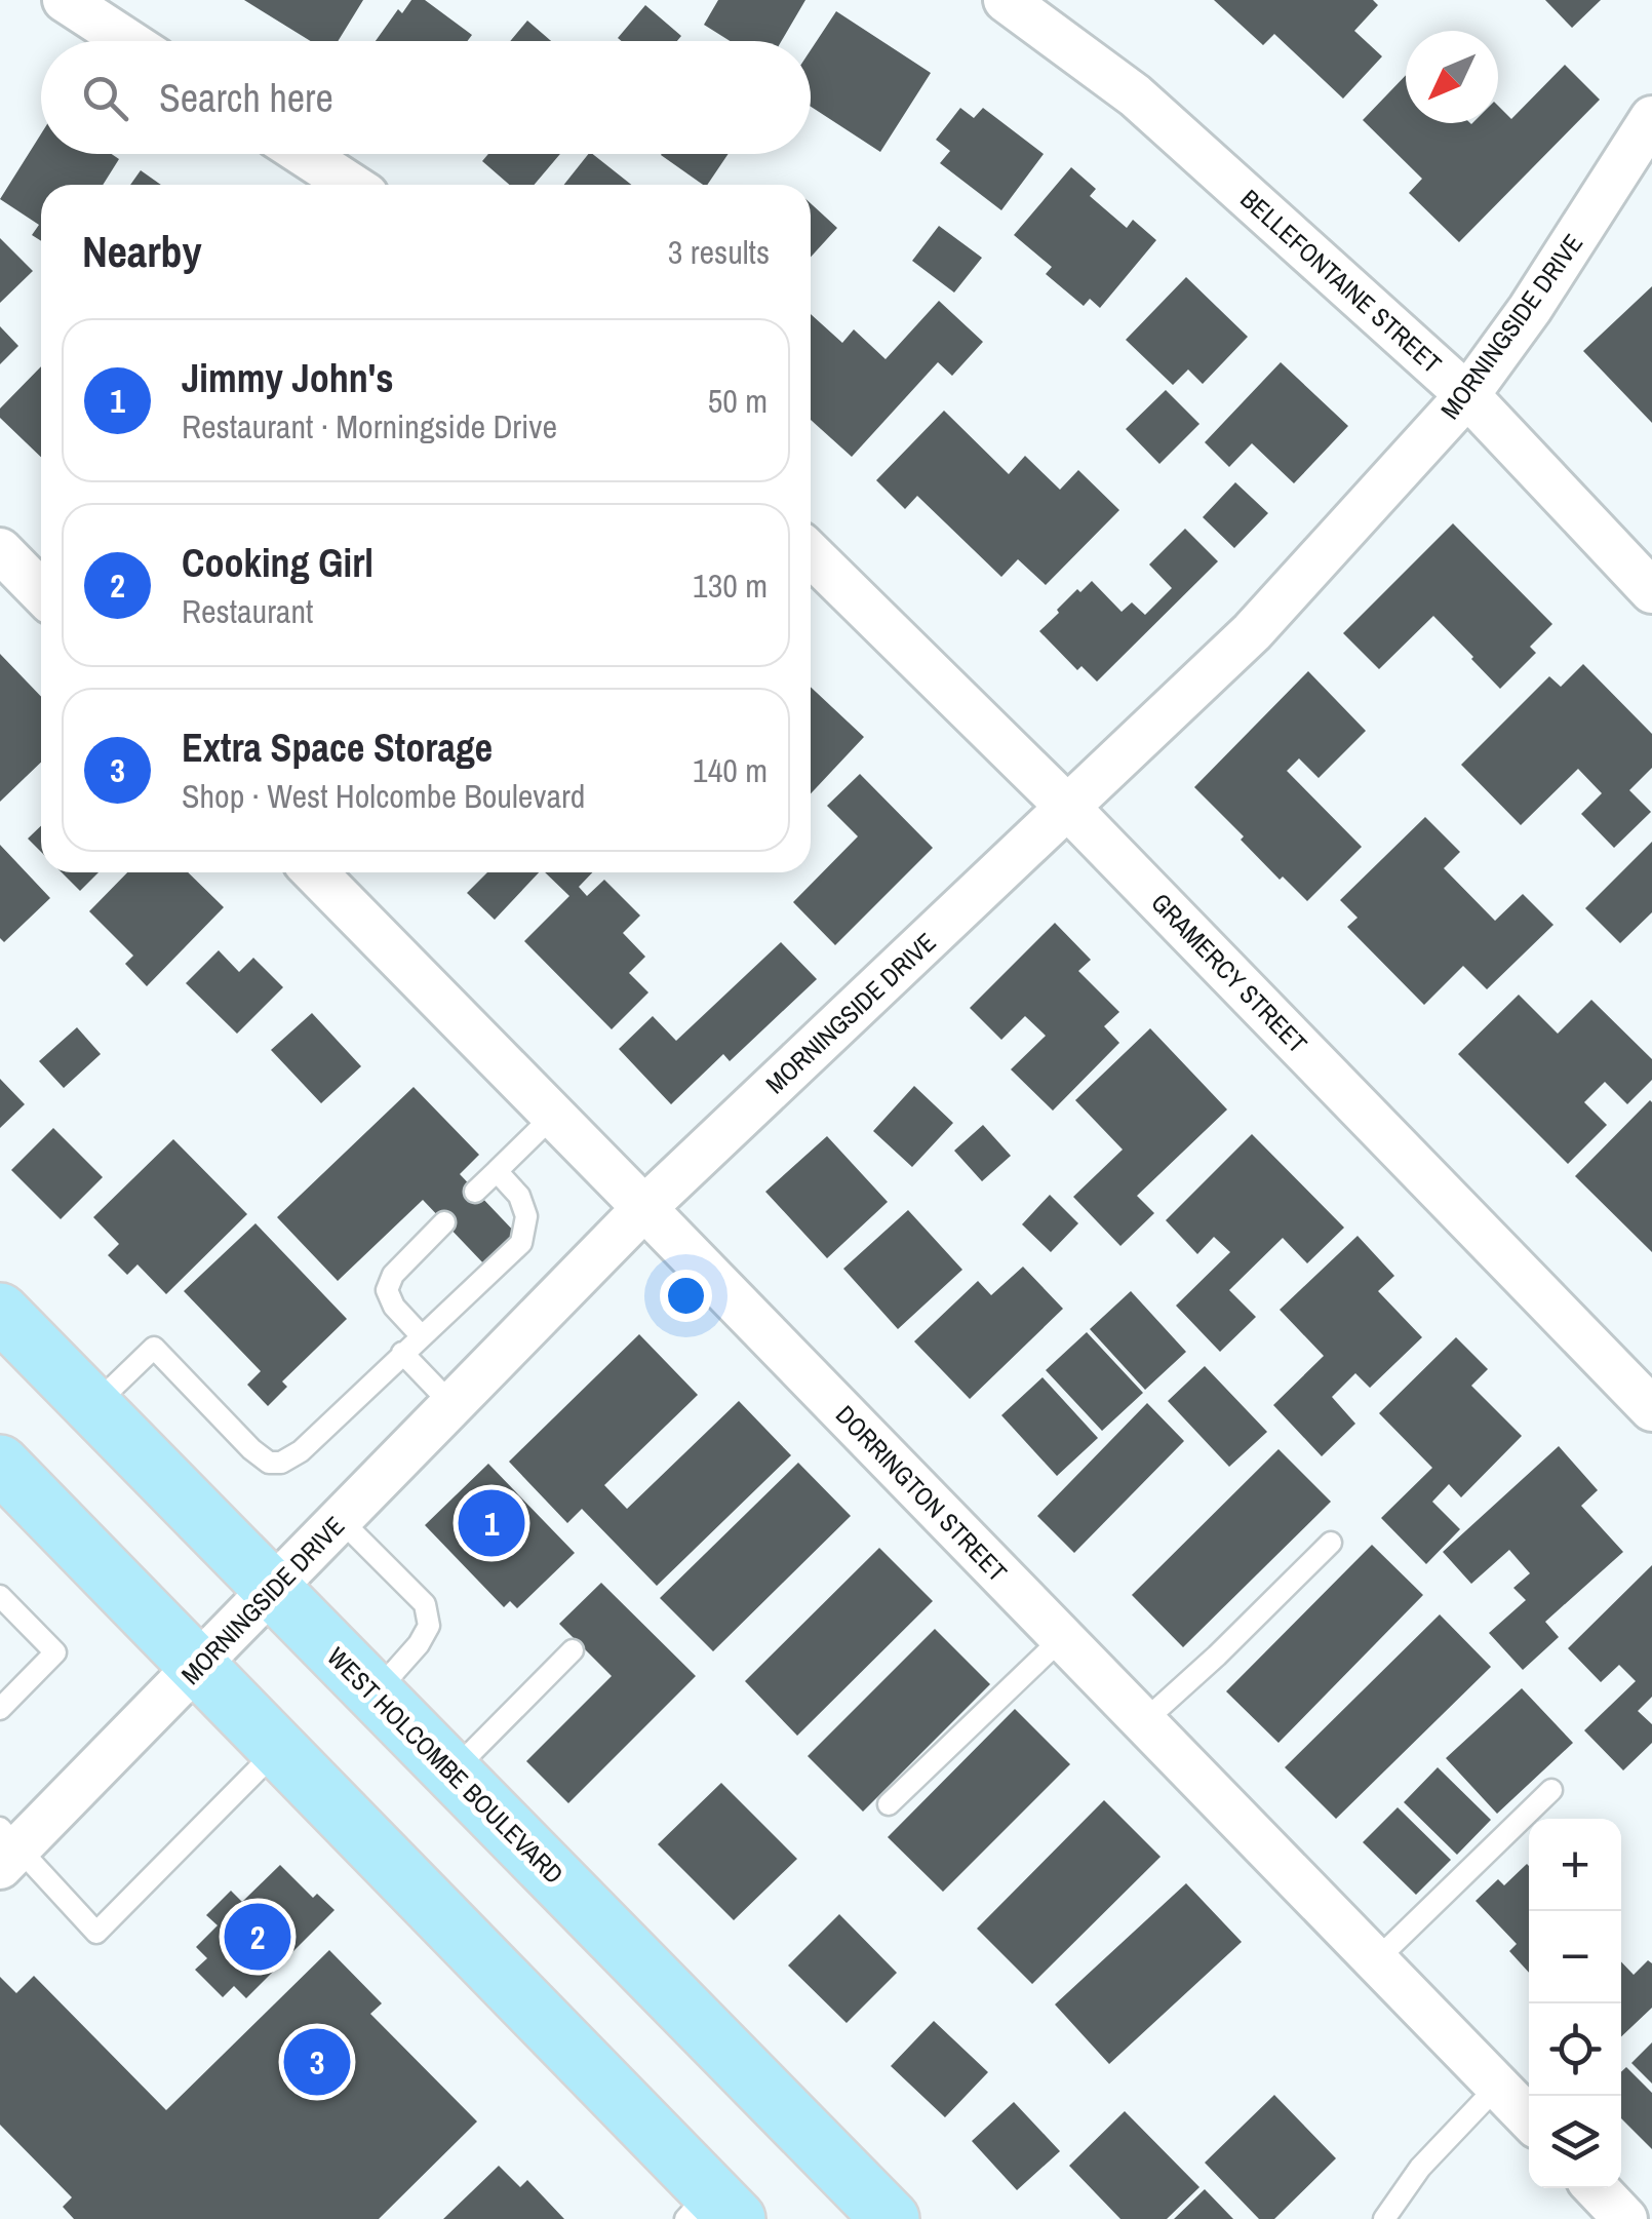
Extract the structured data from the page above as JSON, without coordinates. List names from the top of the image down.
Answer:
{
  "streets": {
    "main road": ["WEST HOLCOMBE BOULEVARD"],
    "street": [
      "BELLEFONTAINE STREET",
      "MORNINGSIDE DRIVE",
      "GRAMERCY STREET",
      "DORRINGTON STREET"
    ]
  },
  "crossings": [
    ["BELLEFONTAINE STREET", "MORNINGSIDE DRIVE"],
    ["MORNINGSIDE DRIVE", "GRAMERCY STREET"],
    ["MORNINGSIDE DRIVE", "DORRINGTON STREET"],
    ["MORNINGSIDE DRIVE", "WEST HOLCOMBE BOULEVARD"]
  ],
  "north": "bottom left",
  "page": {
    "search": "Search here",
    "heading": ["Nearby", "3 results"],
    "list": [
      {
        "mark": "1",
        "name": "Jimmy John's",
        "note": "Restaurant · Morningside Drive",
        "value": "50 m"
      },
      {
        "mark": "2",
        "name": "Cooking Girl",
        "note": "Restaurant",
        "value": "130 m"
      },
      {
        "mark": "3",
        "name": "Extra Space Storage",
        "note": "Shop · West Holcombe Boulevard",
        "value": "140 m"
      }
    ],
    "pins": ["1", "2", "3"],
    "map_buttons": ["+", "−"]
  }
}
